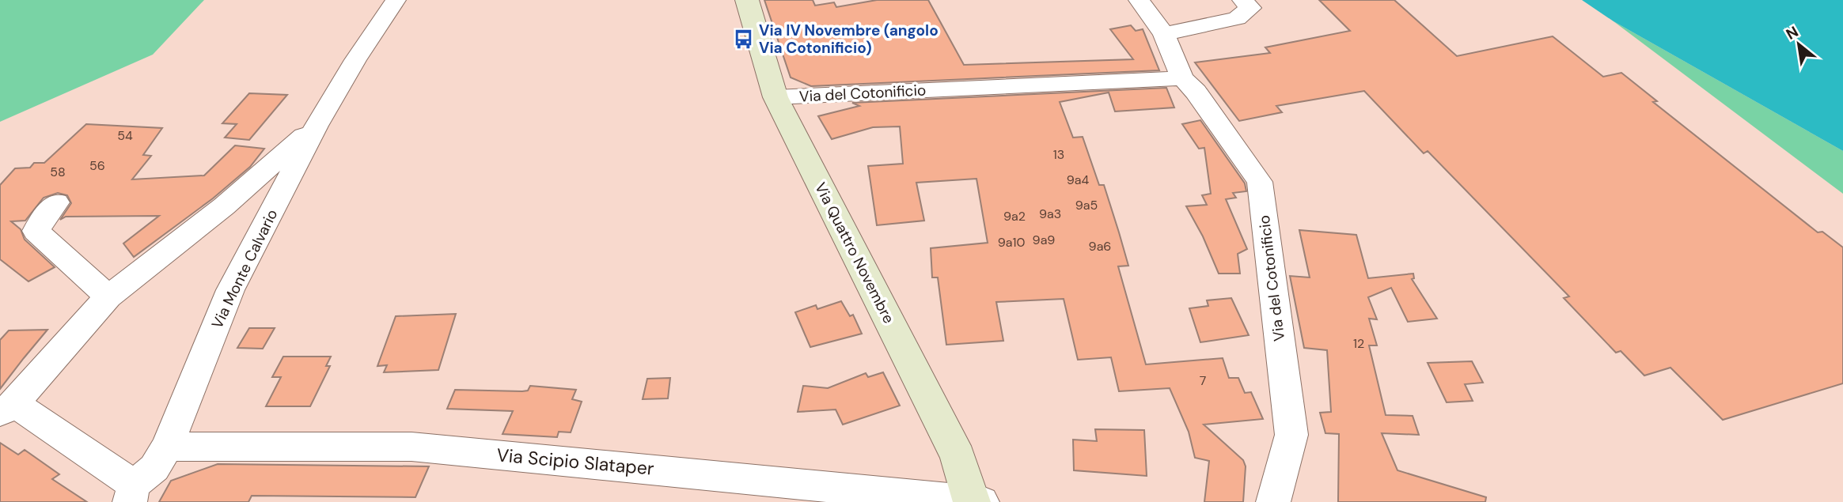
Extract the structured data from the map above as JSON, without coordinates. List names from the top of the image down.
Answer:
{
  "streets": {
    "main road": ["Via Quattro Novembre"],
    "street": ["Via del Cotonificio", "Via Monte Calvario", "Via Scipio Slataper"]
  },
  "crossings": [
    ["Via del Cotonificio", "Via Quattro Novembre"],
    ["Via Quattro Novembre", "Via Scipio Slataper"],
    ["Via Monte Calvario", "Via Scipio Slataper"]
  ],
  "places": {
    "bus stop": ["Via IV Novembre (angolo Via Cotonificio)"]
  },
  "house_numbers": [
    "54",
    "13",
    "56",
    "58",
    "9a4",
    "9a5",
    "9a3",
    "9a2",
    "9a9",
    "9a10",
    "9a6",
    "12",
    "7"
  ],
  "north": "top left"
}
